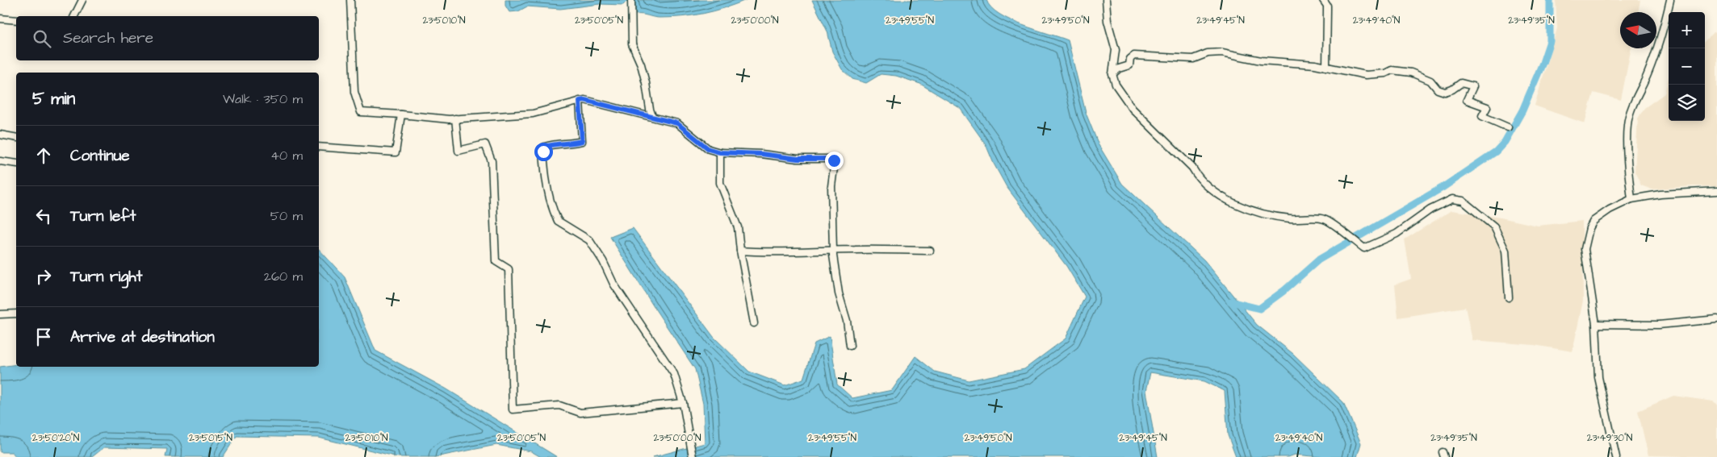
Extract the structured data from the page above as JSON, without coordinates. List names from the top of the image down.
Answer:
{
  "north": "left",
  "page": {
    "map_buttons": ["+", "−"],
    "search": "Search here",
    "heading": ["5 min", "Walk · 350 m"],
    "list": [
      ["Continue", "40 m"],
      ["Turn left", "50 m"],
      ["Turn right", "260 m"],
      "Arrive at destination"
    ]
  },
  "coordinates": [
    "23°49'50\"N",
    "23°49'40\"N",
    "23°50'10\"N",
    "23°50'05\"N",
    "23°50'00\"N",
    "23°49'55\"N",
    "23°49'45\"N",
    "23°49'35\"N",
    "23°50'20\"N",
    "23°50'15\"N",
    "23°49'30\"N"
  ]
}
